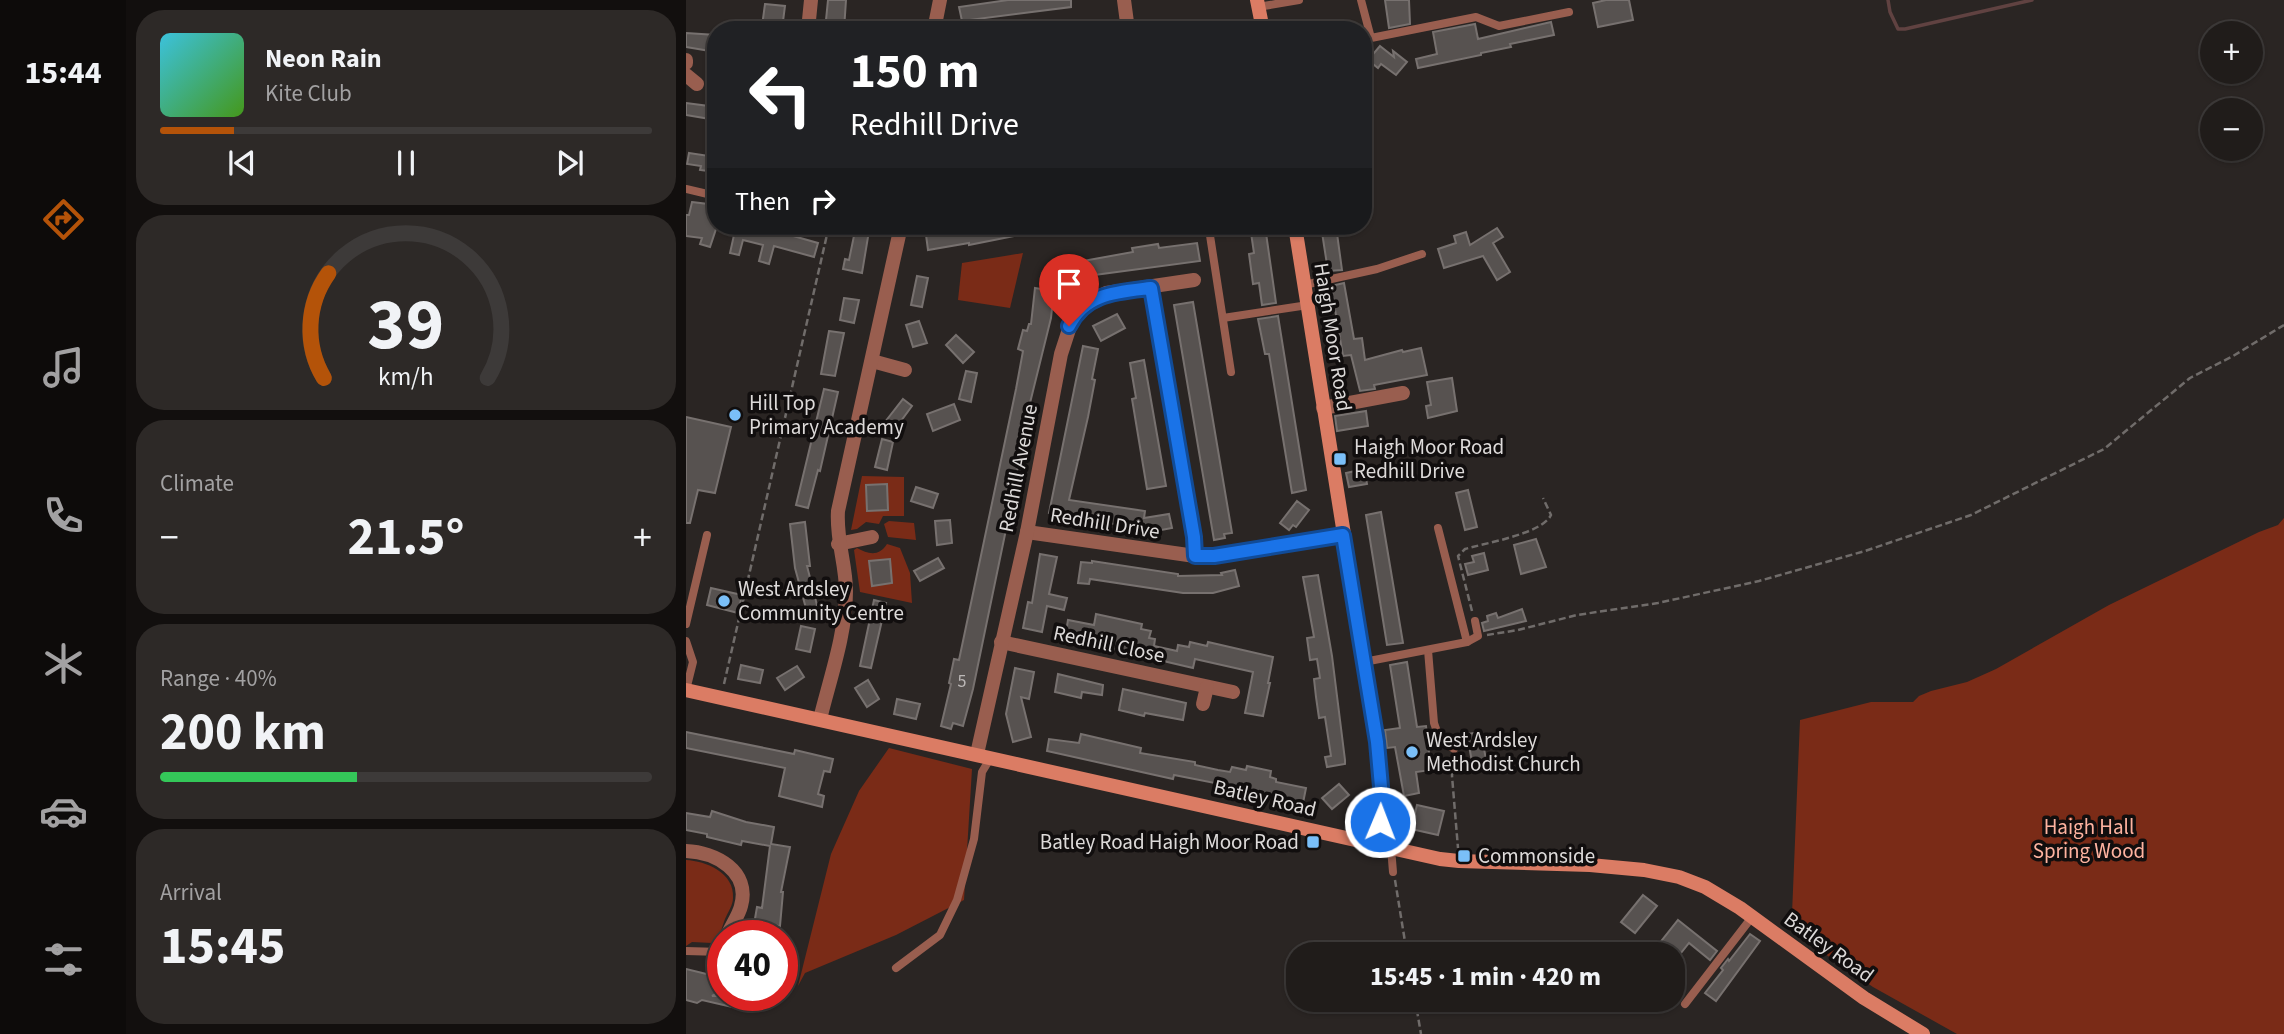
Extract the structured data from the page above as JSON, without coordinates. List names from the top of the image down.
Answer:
{
  "streets": {
    "street": [
      "Haigh Moor Road",
      "Redhill Avenue",
      "Redhill Drive",
      "Redhill Close",
      "Batley Road"
    ]
  },
  "crossings": [
    ["Haigh Moor Road", "Redhill Drive"],
    ["Haigh Moor Road", "Batley Road"],
    ["Redhill Avenue", "Redhill Drive"],
    ["Redhill Avenue", "Redhill Close"],
    ["Redhill Avenue", "Batley Road"]
  ],
  "parks": ["Haigh Hall Spring Wood"],
  "places": {
    "other": ["Hill Top Primary Academy", "West Ardsley Community Centre", "West Ardsley Methodist Church"],
    "transit": ["Haigh Moor Road Redhill Drive", "Batley Road Haigh Moor Road", "Commonside"]
  },
  "house_numbers": ["5"],
  "page": {
    "tabs": "15:44",
    "map_buttons": ["+", "−"],
    "turn": ["150 m", "Redhill Drive"],
    "song": ["Neon Rain", "Kite Club"],
    "then": "Then",
    "tile": [
      "Climate",
      ["Range · 40%", "200 km"],
      ["Arrival", "15:45"]
    ],
    "heat": ["−", "21.5°", "+"],
    "limit": "40",
    "trip": "15:45 · 1 min · 420 m",
    "gauge": ["39", "km/h"]
  }
}
